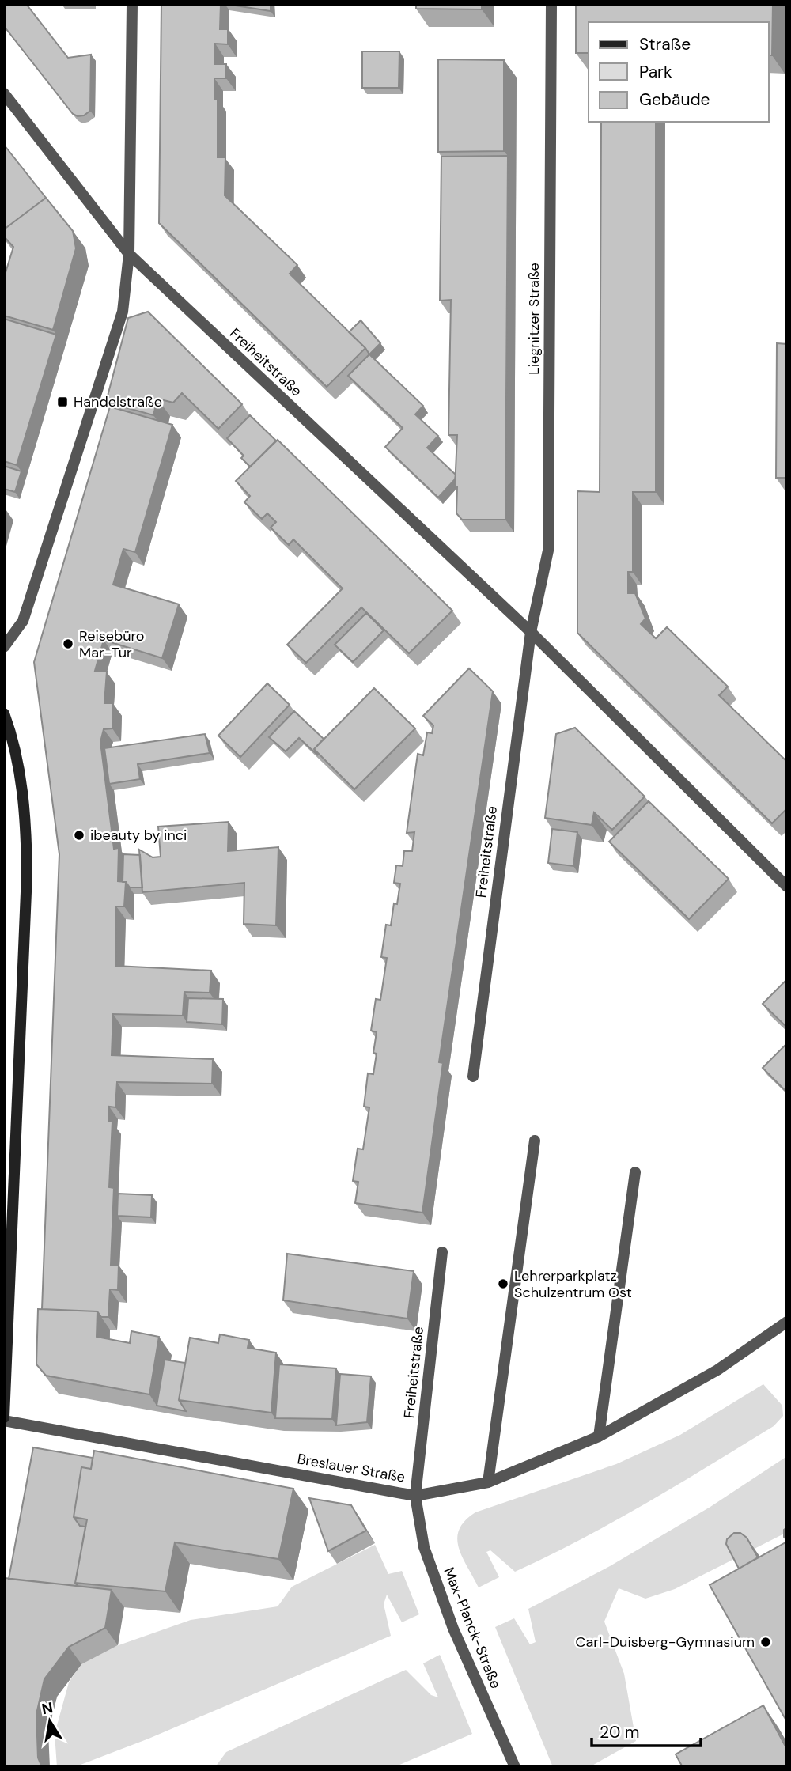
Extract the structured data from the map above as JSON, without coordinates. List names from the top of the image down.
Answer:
{
  "streets": {
    "street": [
      "Liegnitzer Straße",
      "Freiheitstraße",
      "Breslauer Straße",
      "Max-Planck-Straße"
    ]
  },
  "crossings": [
    ["Liegnitzer Straße", "Freiheitstraße"],
    ["Freiheitstraße", "Breslauer Straße"],
    ["Freiheitstraße", "Max-Planck-Straße"],
    ["Breslauer Straße", "Max-Planck-Straße"]
  ],
  "places": {
    "transit": ["Handelstraße"],
    "other": [
      "Reisebüro Mar-Tur",
      "ibeauty by inci",
      "Lehrerparkplatz Schulzentrum Ost",
      "Carl-Duisberg-Gymnasium"
    ]
  },
  "legend": ["Straße", "Park", "Gebäude"],
  "scale_bar": "20 m",
  "north": "top"
}
